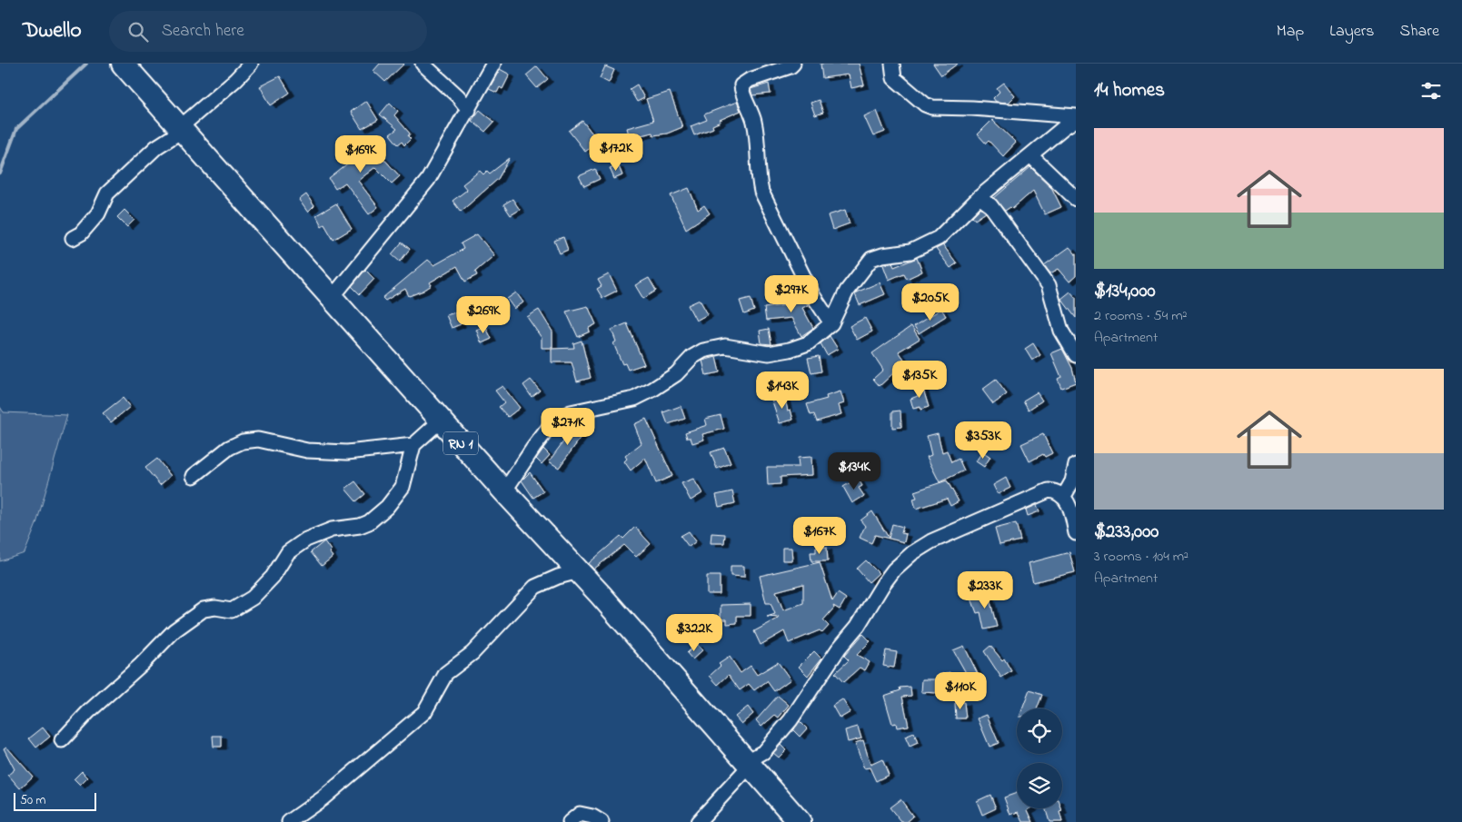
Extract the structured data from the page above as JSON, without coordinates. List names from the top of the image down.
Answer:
{
  "streets": {
    "main road": ["RN 1"]
  },
  "scale_bar": "50 m",
  "page": {
    "header": "Dwello",
    "search": "Search here",
    "nav": ["Map", "Layers", "Share"],
    "heading": "14 homes",
    "list": [
      {
        "name": "$134,000",
        "note": "2 rooms · 54 m² · Apartment"
      },
      {
        "name": "$233,000",
        "note": "3 rooms · 104 m² · Apartment"
      }
    ],
    "price": [
      "$172K",
      "$169K",
      "$297K",
      "$205K",
      "$269K",
      "$135K",
      "$143K",
      "$271K",
      "$353K",
      "$134K",
      "$167K",
      "$233K",
      "$322K",
      "$110K"
    ],
    "scale": "50 m"
  }
}
